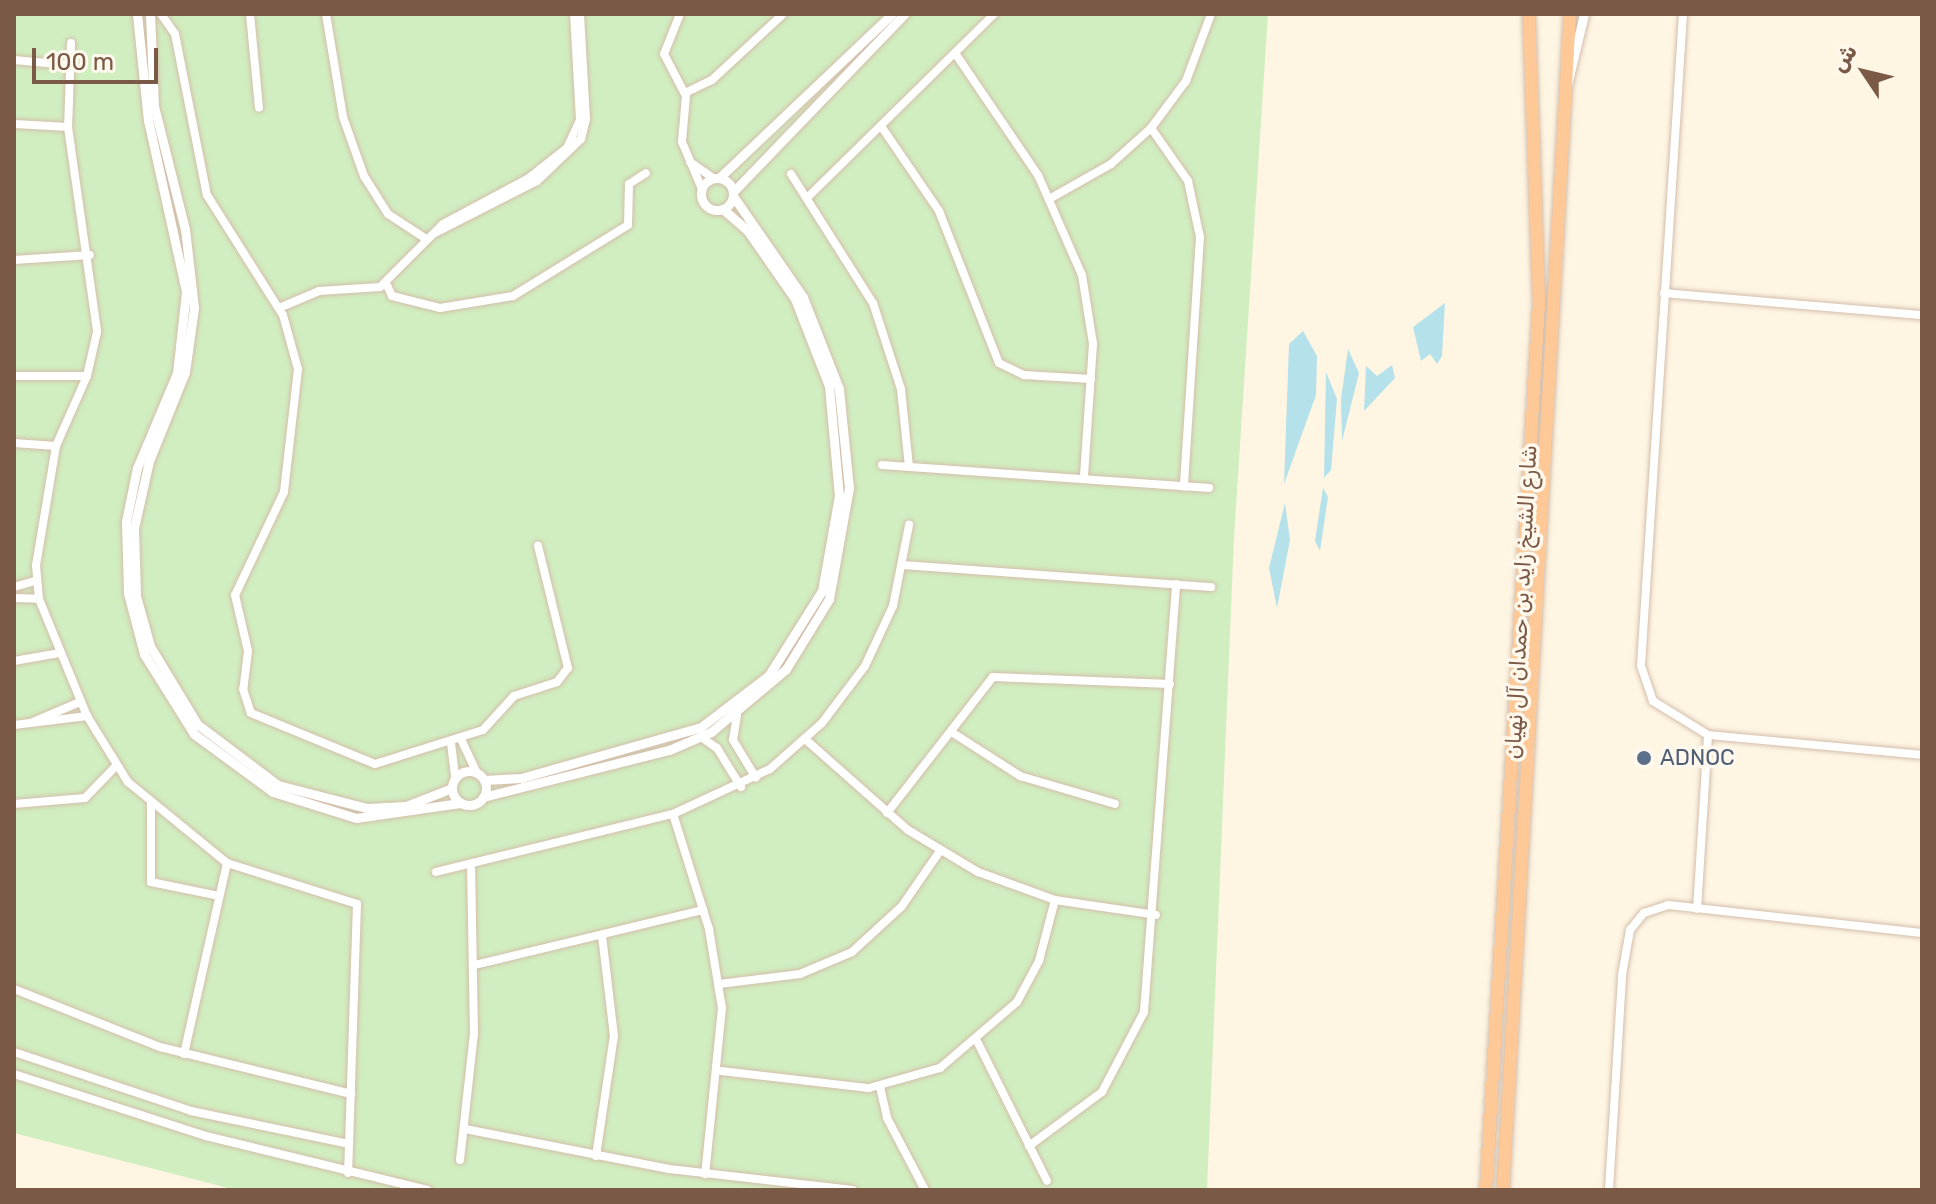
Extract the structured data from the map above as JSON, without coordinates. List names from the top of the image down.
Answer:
{
  "streets": {
    "highway": ["شارع الشيخ زايد بن حمدان آل نهيان"]
  },
  "places": ["ADNOC"],
  "scale_bar": "100 m",
  "north": "top left"
}
